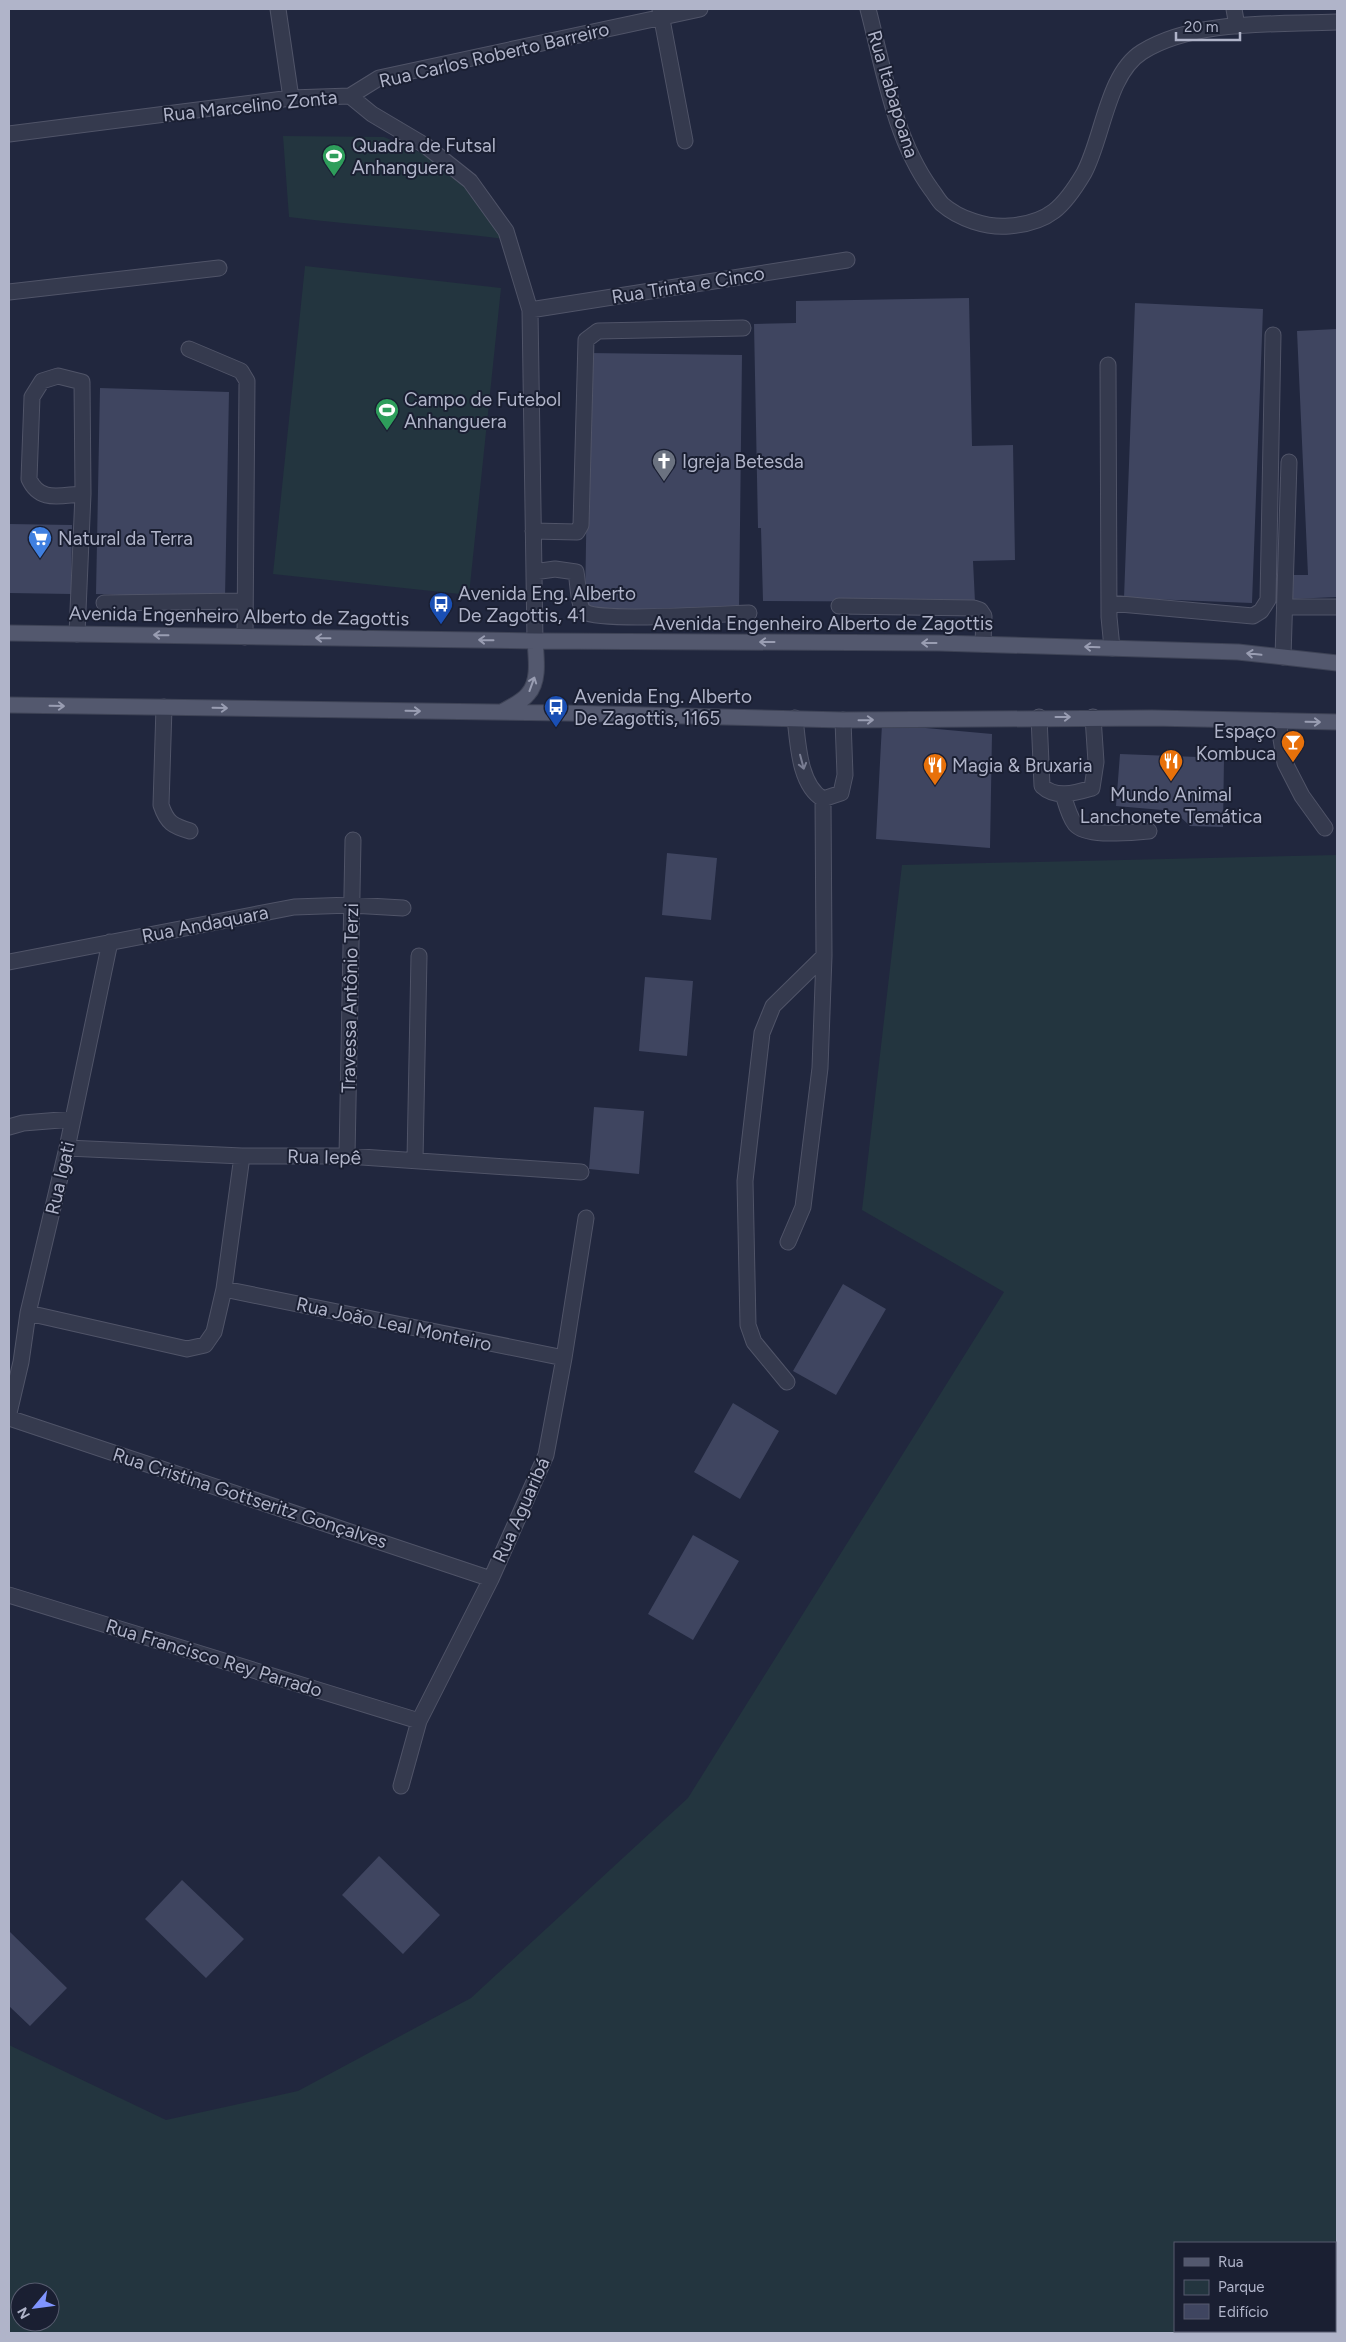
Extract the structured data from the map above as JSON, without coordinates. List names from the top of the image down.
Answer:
{
  "streets": {
    "main road": ["Avenida Engenheiro Alberto de Zagottis"],
    "street": [
      "Rua Carlos Roberto Barreiro",
      "Rua Itabapoana",
      "Rua Marcelino Zonta",
      "Rua Trinta e Cinco",
      "Rua Andaquara",
      "Travessa Antônio Terzi",
      "Rua Iepê",
      "Rua Igati",
      "Rua João Leal Monteiro",
      "Rua Cristina Gottseritz Gonçalves",
      "Rua Aguaribá",
      "Rua Francisco Rey Parrado"
    ]
  },
  "crossings": [
    ["Rua Carlos Roberto Barreiro", "Rua Marcelino Zonta"],
    ["Rua Marcelino Zonta", "Rua Trinta e Cinco"],
    ["Rua Marcelino Zonta", "Avenida Engenheiro Alberto de Zagottis"],
    ["Rua Andaquara", "Travessa Antônio Terzi"],
    ["Rua Andaquara", "Rua Igati"],
    ["Travessa Antônio Terzi", "Rua Iepê"],
    ["Rua Iepê", "Rua Igati"],
    ["Rua João Leal Monteiro", "Rua Aguaribá"],
    ["Rua Cristina Gottseritz Gonçalves", "Rua Aguaribá"],
    ["Rua Aguaribá", "Rua Francisco Rey Parrado"]
  ],
  "places": {
    "sports": ["Quadra de Futsal Anhanguera", "Campo de Futebol Anhanguera"],
    "church": ["Igreja Betesda"],
    "supermarket": ["Natural da Terra"],
    "bus stop": ["Avenida Eng. Alberto De Zagottis, 41", "Avenida Eng. Alberto De Zagottis, 1165"],
    "bar": ["Espaço Kombuca"],
    "restaurant": ["Mundo Animal Lanchonete Temática", "Magia & Bruxaria"]
  },
  "legend": ["Rua", "Parque", "Edifício"],
  "scale_bar": "20 m",
  "north": "bottom left"
}
